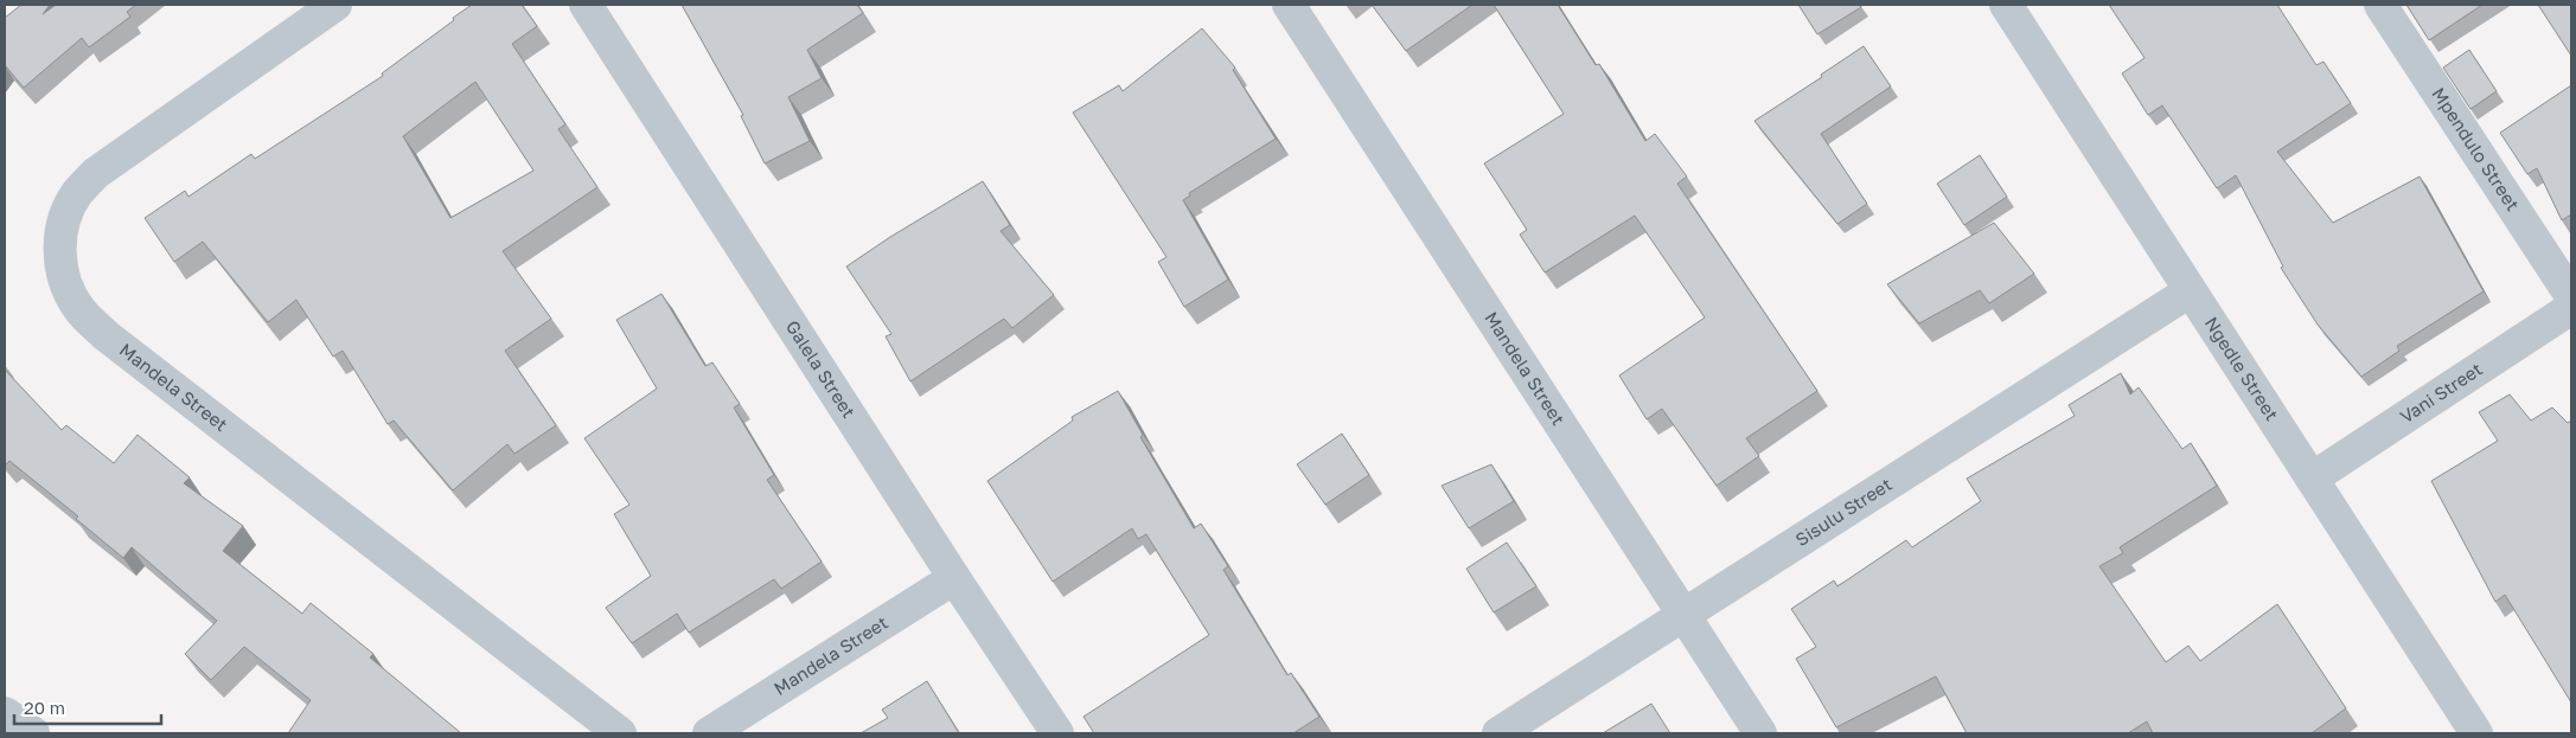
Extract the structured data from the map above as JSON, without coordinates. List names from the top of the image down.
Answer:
{
  "streets": {
    "street": [
      "Mpendulo Street",
      "Mandela Street",
      "Galela Street",
      "Ngedle Street",
      "Vani Street",
      "Sisulu Street"
    ]
  },
  "crossings": [
    ["Mandela Street", "Galela Street"],
    ["Mandela Street", "Sisulu Street"],
    ["Ngedle Street", "Vani Street"],
    ["Ngedle Street", "Sisulu Street"]
  ],
  "scale_bar": "20 m"
}
